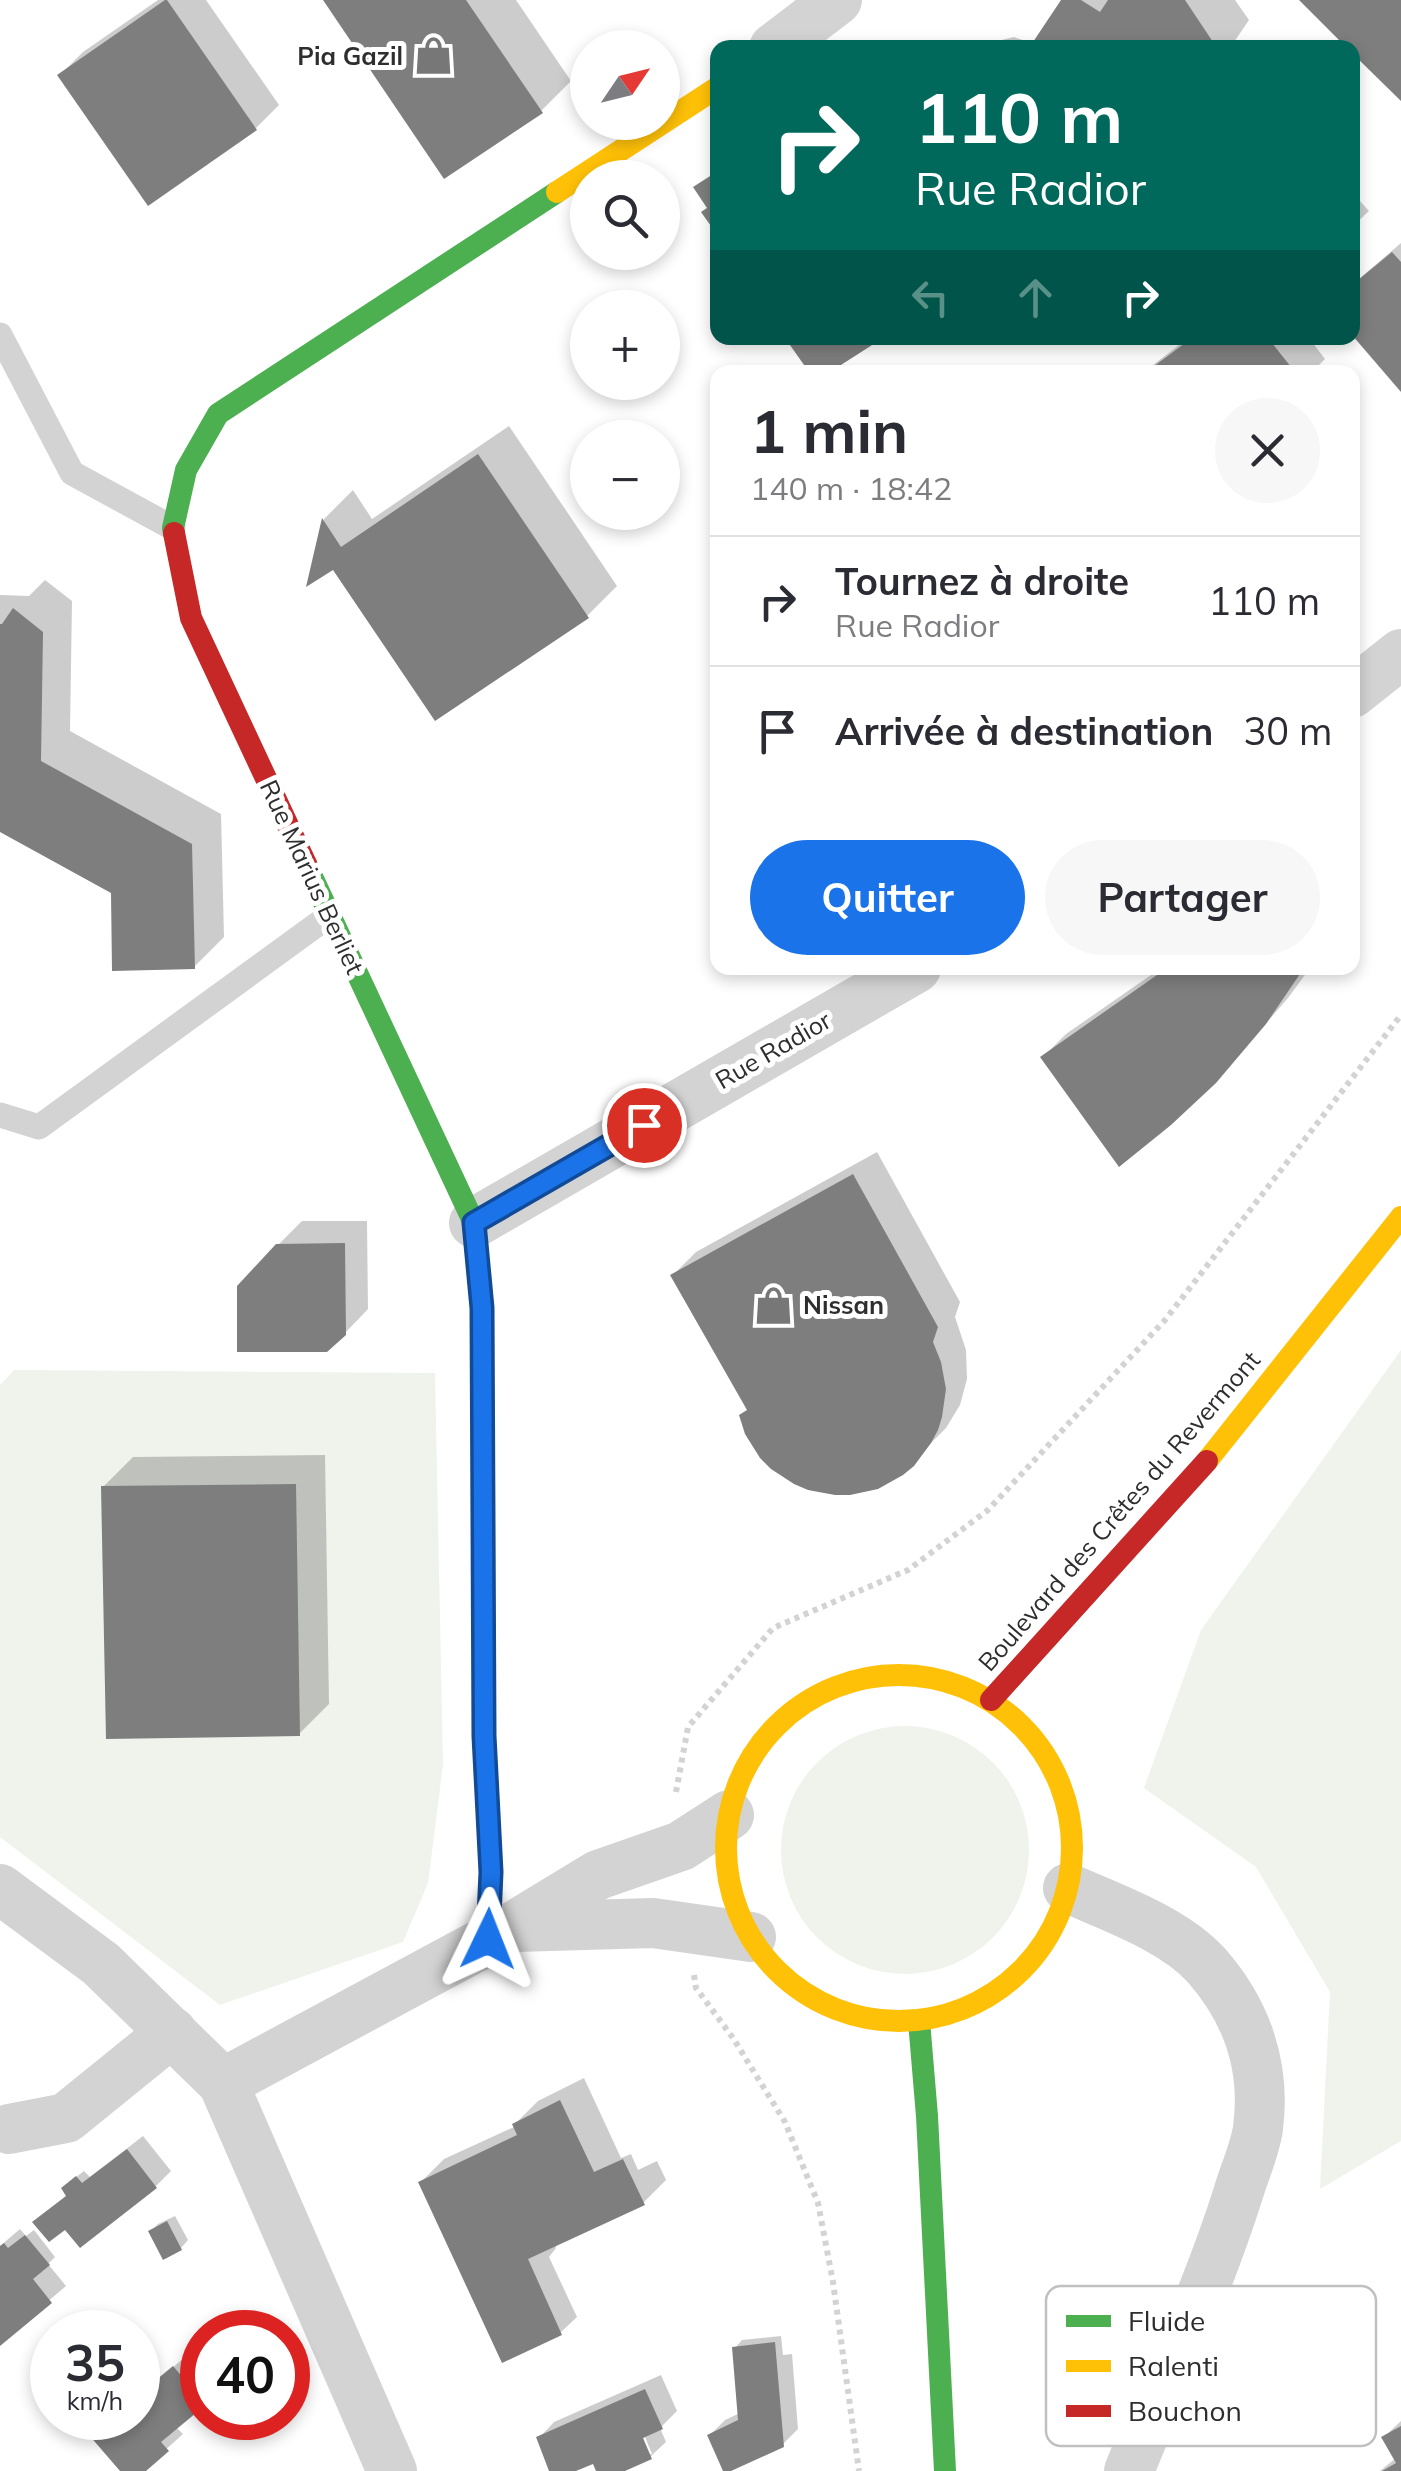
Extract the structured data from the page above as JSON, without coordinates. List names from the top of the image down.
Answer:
{
  "streets": {
    "street": ["Rue Marius Berliet", "Rue Radior", "Boulevard des Crêtes du Revermont"]
  },
  "crossings": [
    ["Rue Marius Berliet", "Rue Radior"]
  ],
  "places": {
    "shop": ["Pia Gazil", "Nissan"]
  },
  "legend": ["Fluide", "Ralenti", "Bouchon"],
  "north": "top right",
  "page": {
    "map_buttons": ["+", "−"],
    "turn": ["110 m", "Rue Radior"],
    "heading": ["1 min", "140 m · 18:42"],
    "list": [
      {
        "name": "Tournez à droite",
        "note": "Rue Radior",
        "value": "110 m"
      },
      {
        "name": "Arrivée à destination",
        "value": "30 m"
      }
    ],
    "buttons": ["Quitter", "Partager"],
    "speed": "35 km/h",
    "limit": "40"
  }
}
